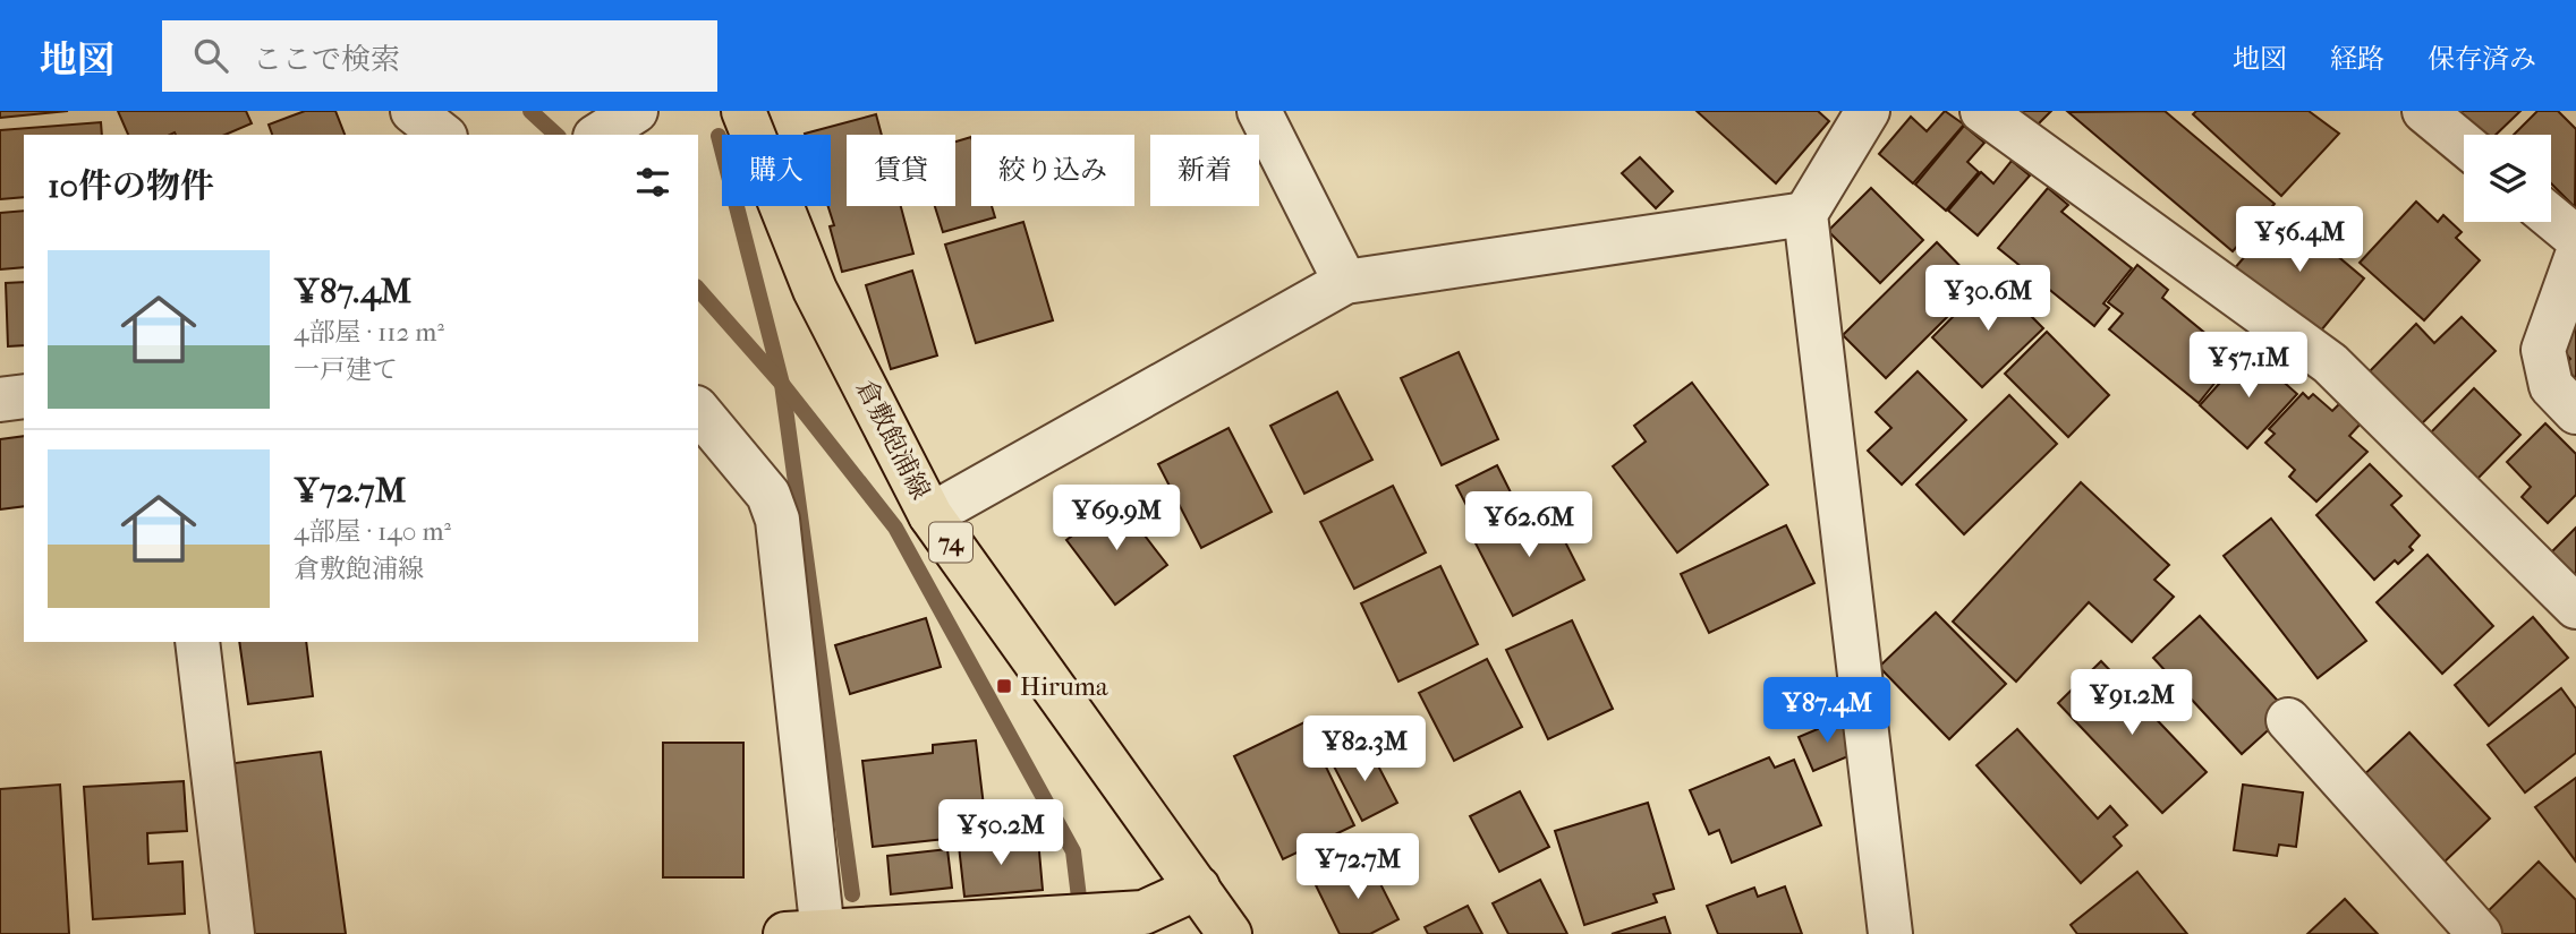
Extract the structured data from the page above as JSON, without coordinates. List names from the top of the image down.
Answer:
{
  "streets": {
    "main road": ["倉敷飽浦線", "74"]
  },
  "places": {
    "transit": ["Hiruma"]
  },
  "page": {
    "header": "地図",
    "search": "ここで検索",
    "nav": ["地図", "経路", "保存済み"],
    "chip": [
      "購入",
      "賃貸",
      "絞り込み",
      "新着"
    ],
    "heading": "10件の物件",
    "price": [
      "¥56.4M",
      "¥30.6M",
      "¥57.1M",
      "¥69.9M",
      "¥62.6M",
      "¥91.2M",
      "¥87.4M",
      "¥82.3M",
      "¥50.2M",
      "¥72.7M"
    ],
    "list": [
      {
        "name": "¥87.4M",
        "note": "4部屋 · 112 m² · 一戸建て"
      },
      {
        "name": "¥72.7M",
        "note": "4部屋 · 140 m² · 倉敷飽浦線"
      }
    ]
  }
}
